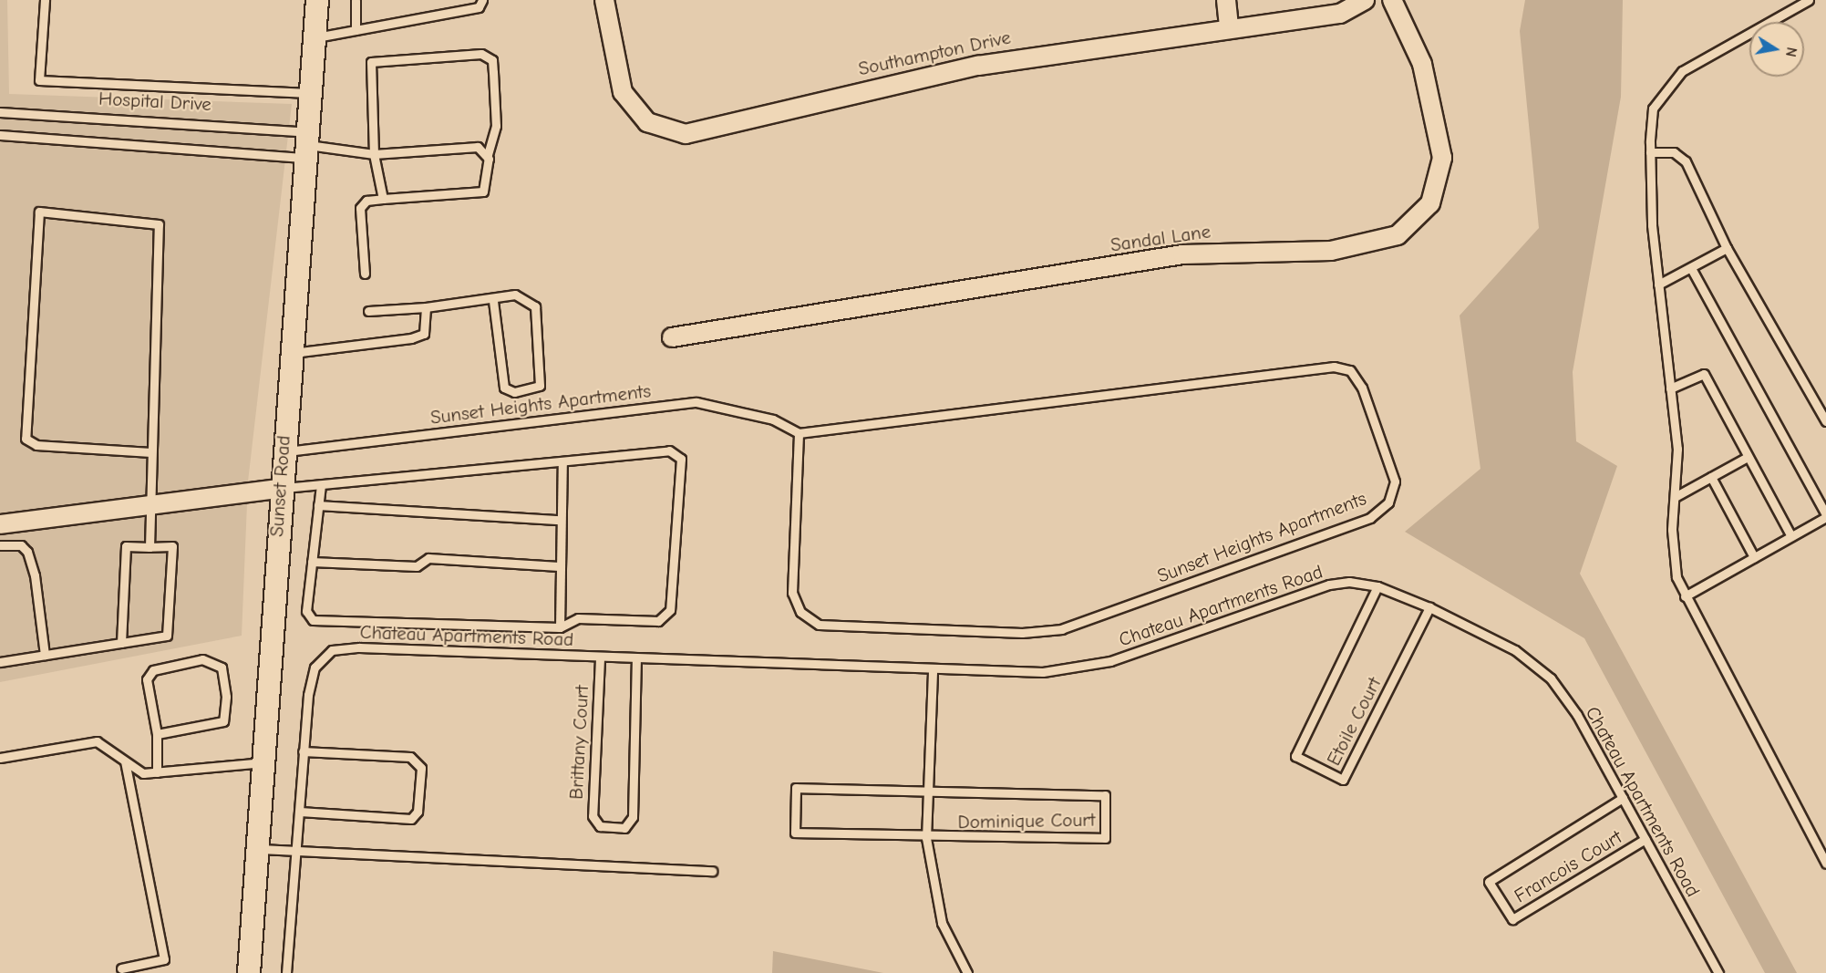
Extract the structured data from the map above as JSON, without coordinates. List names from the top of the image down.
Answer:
{
  "streets": {
    "street": ["Southampton Drive", "Sandal Lane", "Sunset Road"],
    "lane": [
      "Hospital Drive",
      "Sunset Heights Apartments",
      "Chateau Apartments Road",
      "Etoile Court",
      "Brittany Court",
      "Dominique Court",
      "Francois Court"
    ]
  },
  "crossings": [
    ["Hospital Drive", "Sunset Road"],
    ["Sunset Heights Apartments", "Sunset Road"],
    ["Chateau Apartments Road", "Etoile Court"],
    ["Chateau Apartments Road", "Brittany Court"],
    ["Chateau Apartments Road", "Francois Court"]
  ],
  "north": "right"
}
